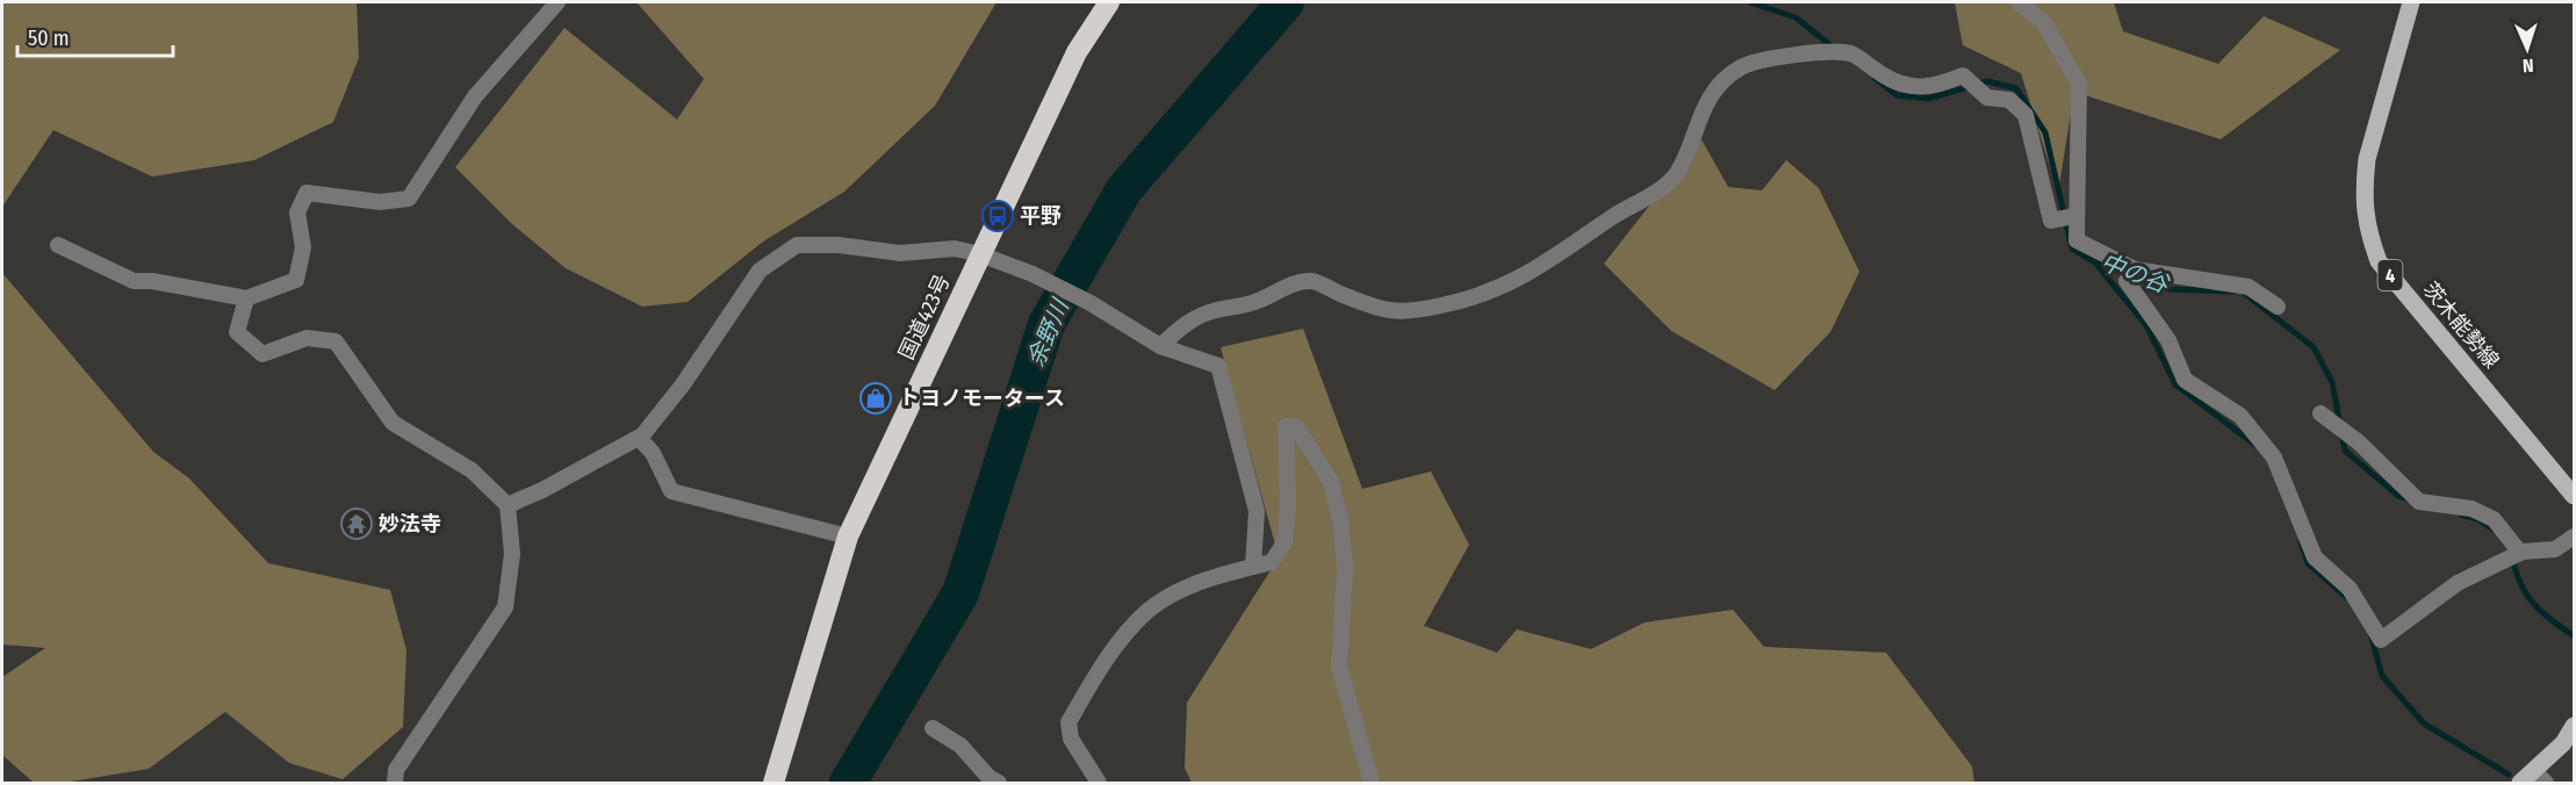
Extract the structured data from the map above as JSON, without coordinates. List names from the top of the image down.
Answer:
{
  "streets": {
    "highway": ["国道423号"],
    "main road": ["4", "茨木能勢線"]
  },
  "water": ["中の谷", "余野川"],
  "places": {
    "bus stop": ["平野"],
    "shop": ["トヨノモータース"],
    "temple": ["妙法寺"]
  },
  "scale_bar": "50 m",
  "north": "bottom"
}
